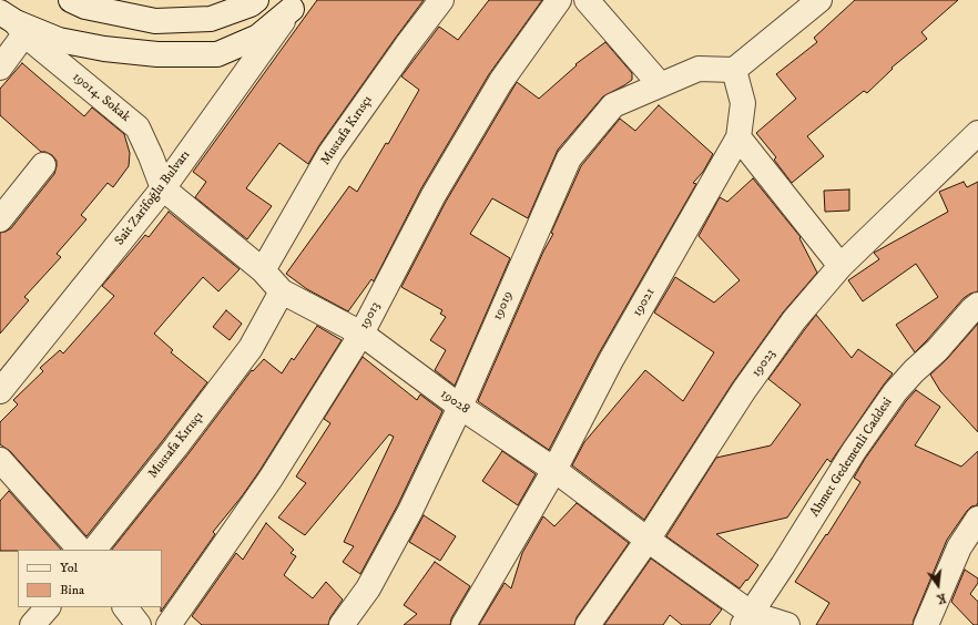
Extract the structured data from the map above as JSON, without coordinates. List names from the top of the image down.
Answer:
{
  "streets": {
    "street": [
      "19014. Sokak",
      "Mustafa Kırısçı",
      "Sait Zarifoğlu Bulvarı",
      "19021",
      "19019",
      "19013",
      "19023",
      "19028",
      "Ahmet Gedemenli Caddesi"
    ]
  },
  "crossings": [
    ["19014. Sokak", "Sait Zarifoğlu Bulvarı"],
    ["19014. Sokak", "19028"],
    ["Mustafa Kırısçı", "19028"],
    ["Sait Zarifoğlu Bulvarı", "19028"],
    ["19021", "19019"],
    ["19021", "19028"],
    ["19019", "19028"],
    ["19013", "19028"],
    ["19023", "19028"],
    ["19028", "Ahmet Gedemenli Caddesi"]
  ],
  "legend": ["Yol", "Bina"],
  "north": "bottom"
}
